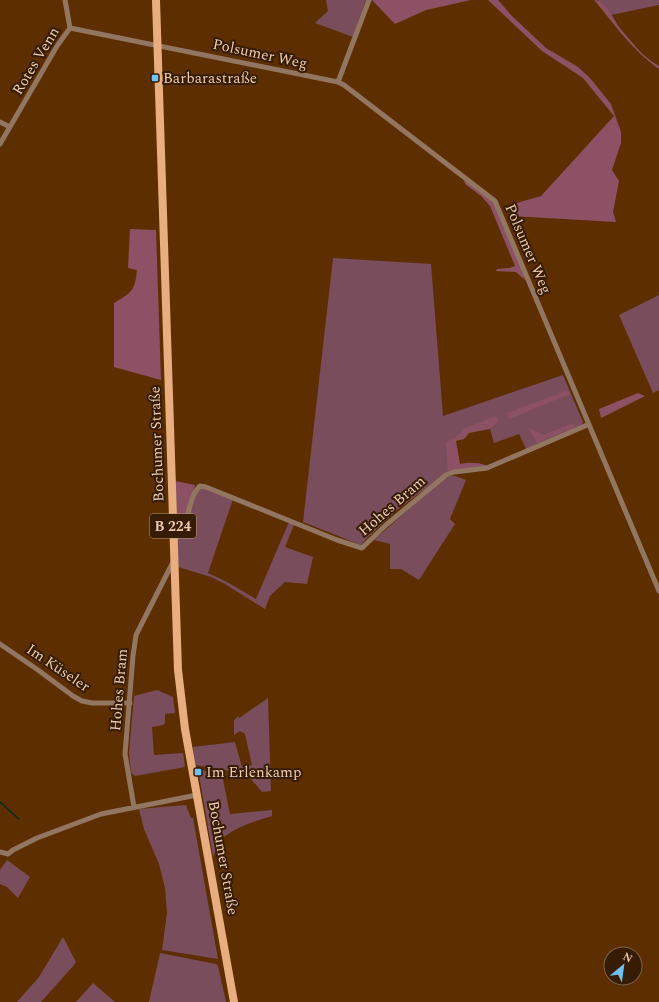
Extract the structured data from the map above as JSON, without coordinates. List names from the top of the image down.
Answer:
{
  "streets": {
    "main road": ["Bochumer Straße", "B 224"],
    "street": [
      "Polsumer Weg",
      "Rotes Venn",
      "Hohes Bram",
      "Im Küseler"
    ]
  },
  "crossings": [
    ["Polsumer Weg", "Bochumer Straße"],
    ["Polsumer Weg", "Hohes Bram"],
    ["Bochumer Straße", "Hohes Bram"],
    ["Hohes Bram", "Im Küseler"]
  ],
  "places": {
    "transit": ["Barbarastraße", "Im Erlenkamp"]
  },
  "north": "top right"
}
